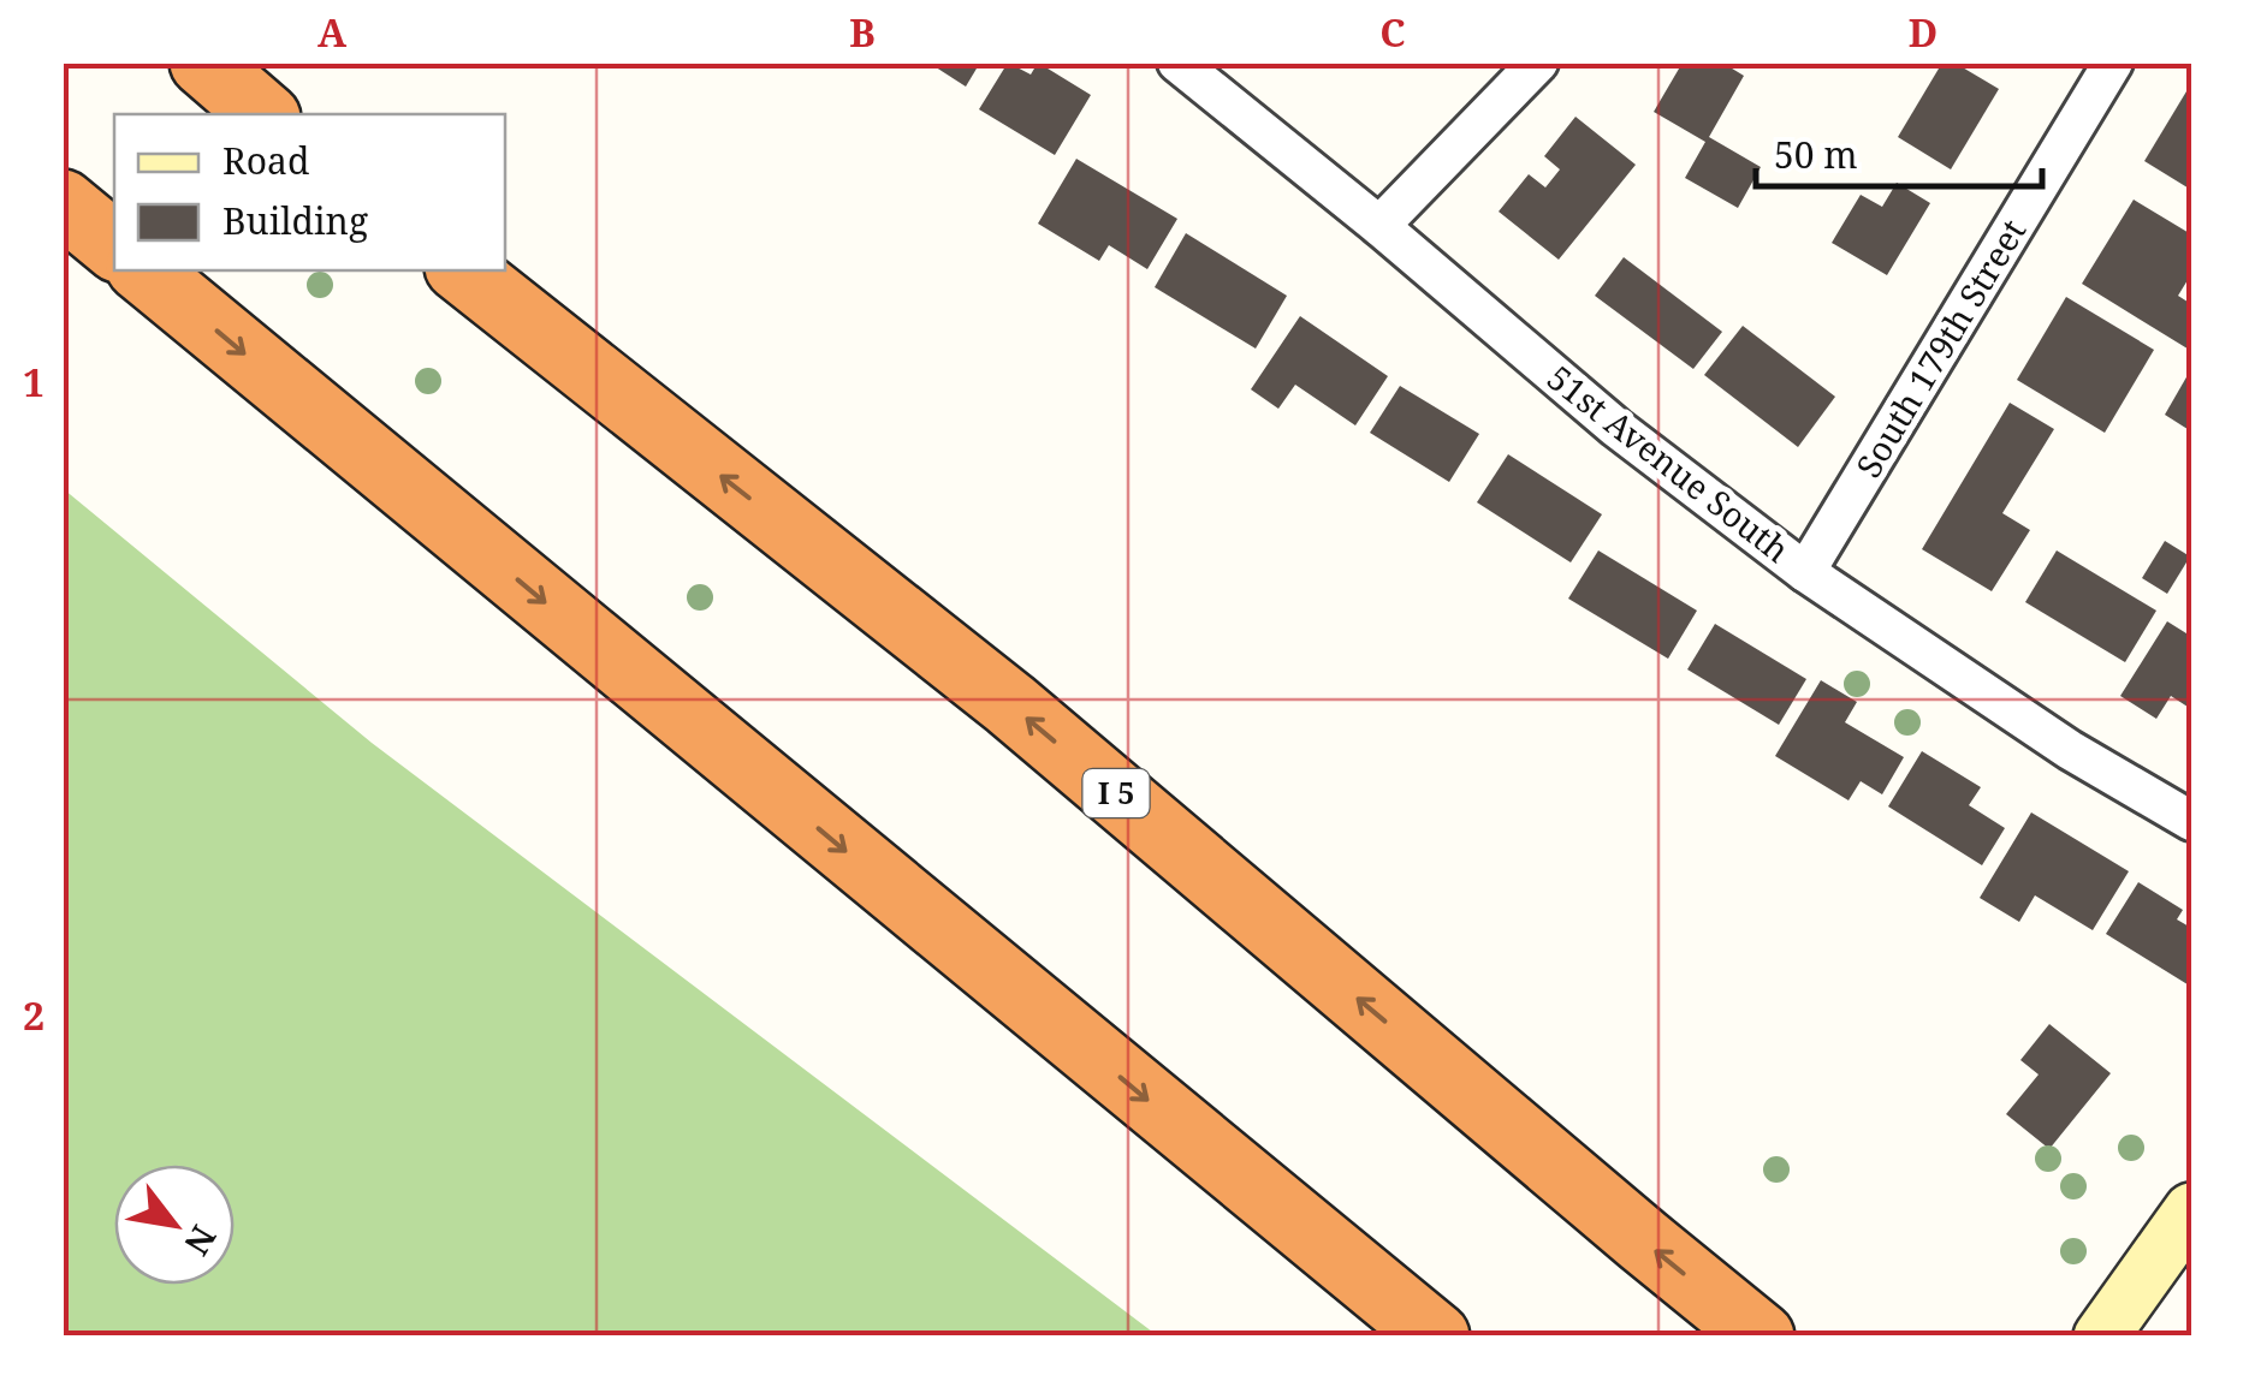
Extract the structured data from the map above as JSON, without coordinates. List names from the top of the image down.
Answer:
{
  "streets": {
    "highway": ["I 5"],
    "street": ["South 179th Street", "51st Avenue South"]
  },
  "crossings": [
    ["South 179th Street", "51st Avenue South"]
  ],
  "legend": ["Road", "Building"],
  "scale_bar": "50 m",
  "north": "bottom right",
  "grid": {
    "columns": [
      "A",
      "B",
      "C",
      "D"
    ],
    "rows": ["1", "2"]
  }
}
